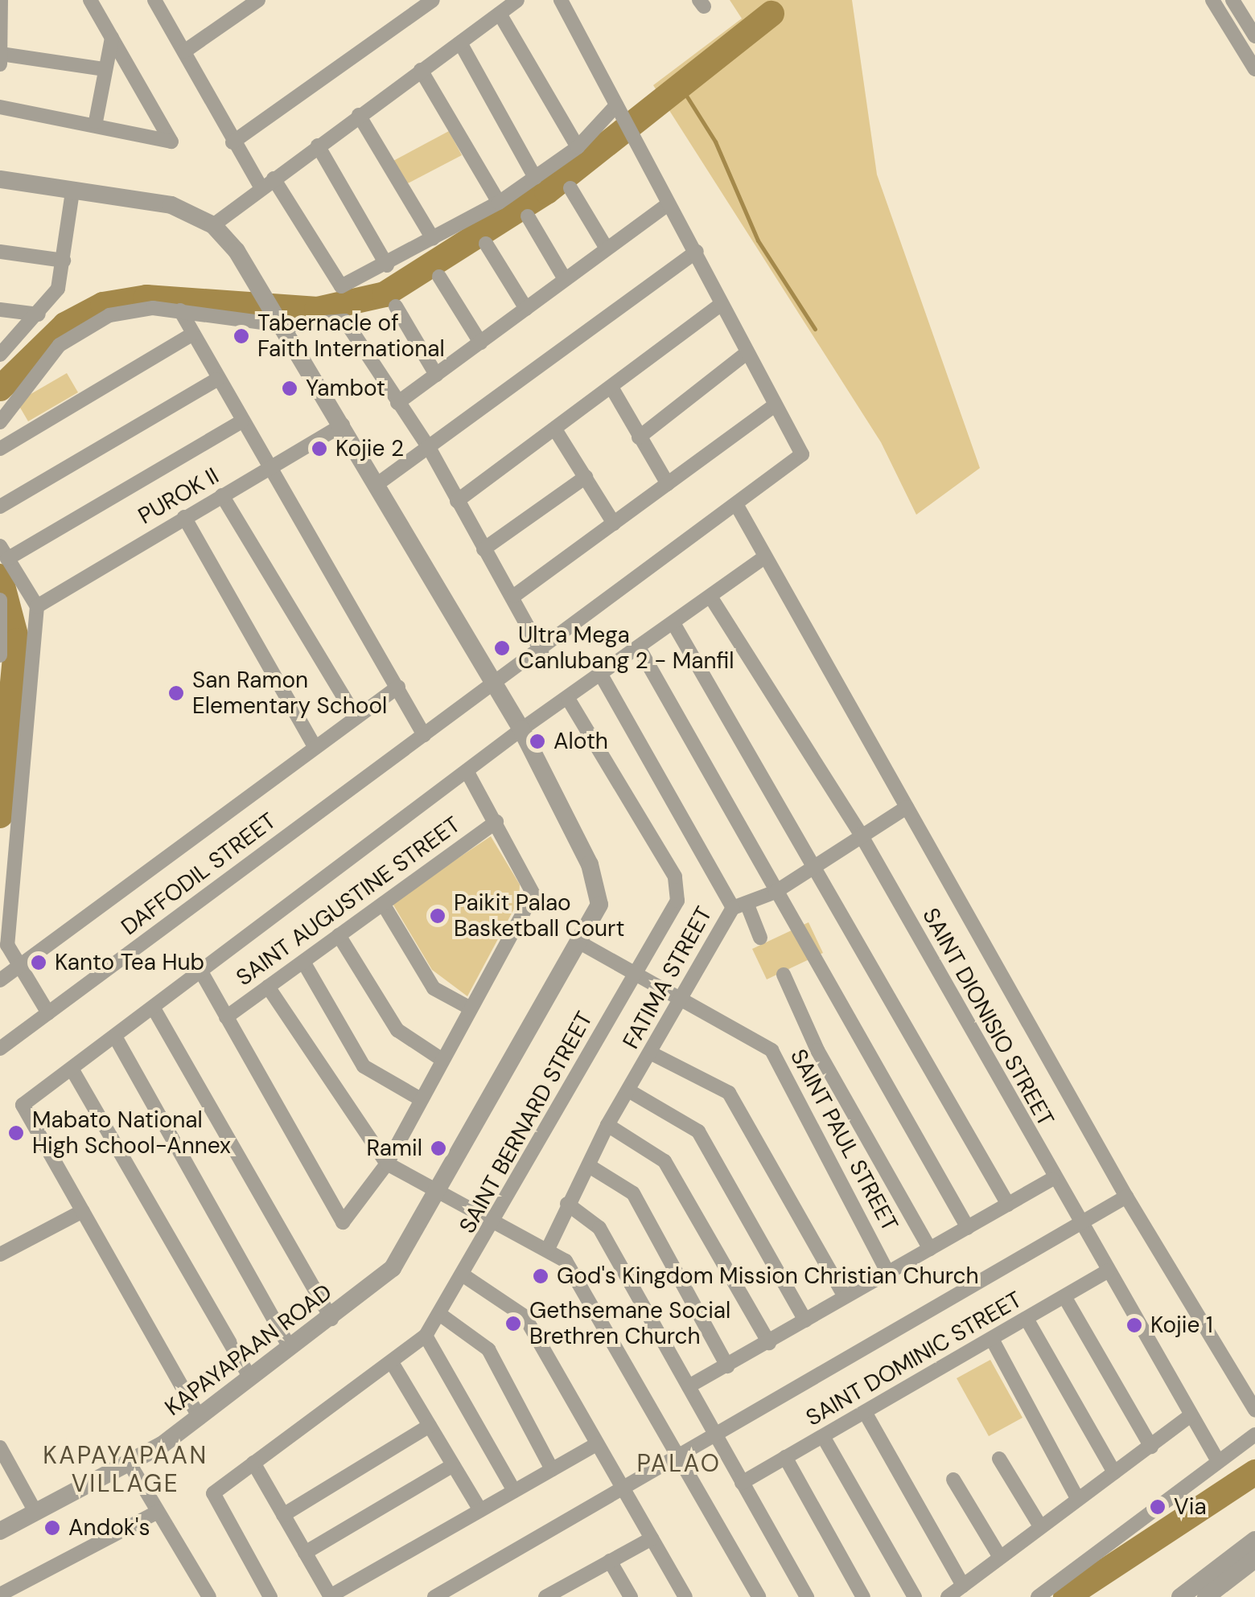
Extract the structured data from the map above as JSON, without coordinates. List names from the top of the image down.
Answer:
{
  "streets": {
    "street": [
      "PUROK II",
      "DAFFODIL STREET",
      "SAINT AUGUSTINE STREET",
      "FATIMA STREET",
      "SAINT DIONISIO STREET",
      "SAINT BERNARD STREET",
      "SAINT PAUL STREET",
      "KAPAYAPAAN ROAD",
      "SAINT DOMINIC STREET"
    ]
  },
  "crossings": [
    ["PUROK II", "KAPAYAPAAN ROAD"],
    ["DAFFODIL STREET", "KAPAYAPAAN ROAD"],
    ["FATIMA STREET", "SAINT DIONISIO STREET"],
    ["FATIMA STREET", "SAINT PAUL STREET"],
    ["SAINT DIONISIO STREET", "SAINT DOMINIC STREET"],
    ["SAINT BERNARD STREET", "SAINT PAUL STREET"],
    ["SAINT PAUL STREET", "KAPAYAPAAN ROAD"]
  ],
  "districts": ["KAPAYAPAAN VILLAGE", "PALAO"],
  "places": [
    "Tabernacle of Faith International",
    "Yambot",
    "Kojie 2",
    "Ultra Mega Canlubang 2 - Manfil",
    "San Ramon Elementary School",
    "Aloth",
    "Paikit Palao Basketball Court",
    "Kanto Tea Hub",
    "Mabato National High School-Annex",
    "Ramil",
    "God's Kingdom Mission Christian Church",
    "Gethsemane Social Brethren Church",
    "Kojie 1",
    "Via",
    "Andok's"
  ]
}
